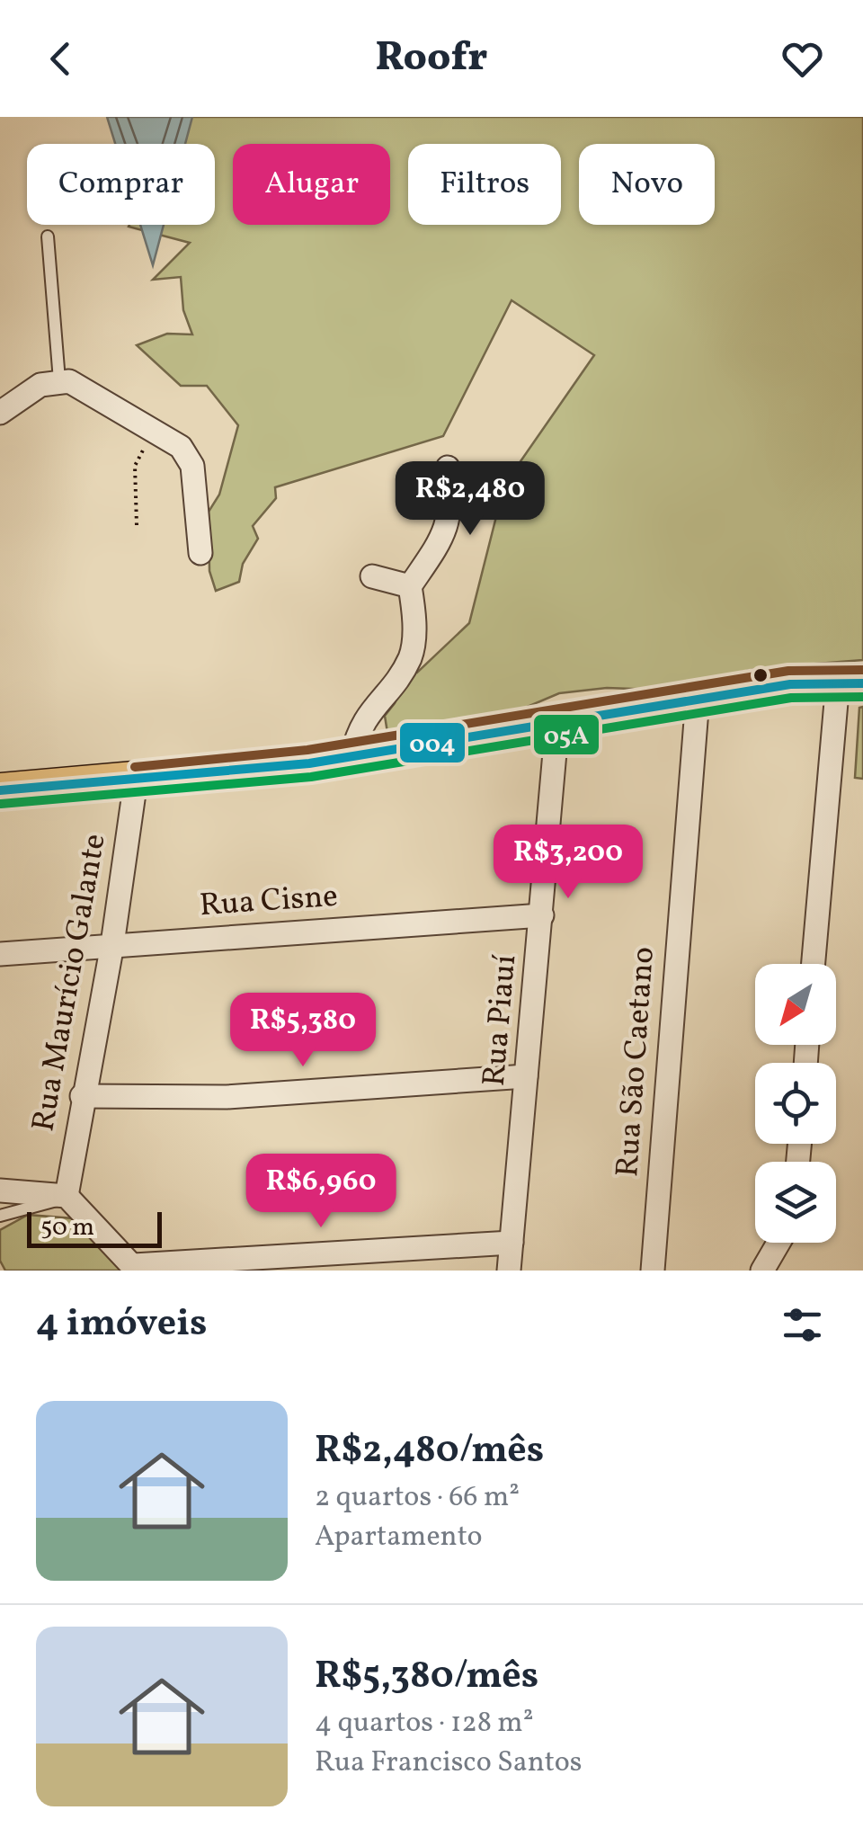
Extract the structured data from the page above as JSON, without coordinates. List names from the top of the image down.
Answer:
{
  "streets": {
    "street": [
      "Rua Cisne",
      "Rua Maurício Galante",
      "Rua Piauí",
      "Rua São Caetano"
    ]
  },
  "crossings": [
    ["Rua Cisne", "Rua Maurício Galante"],
    ["Rua Cisne", "Rua Piauí"]
  ],
  "lines": ["transit line 004", "transit line 05A"],
  "scale_bar": "50 m",
  "north": "bottom left",
  "page": {
    "header": "Roofr",
    "chip": [
      "Comprar",
      "Alugar",
      "Filtros",
      "Novo"
    ],
    "price": [
      "R$2,480",
      "R$3,200",
      "R$5,380",
      "R$6,960"
    ],
    "scale": "50 m",
    "heading": "4 imóveis",
    "list": [
      {
        "name": "R$2,480/mês",
        "note": "2 quartos · 66 m² · Apartamento"
      },
      {
        "name": "R$5,380/mês",
        "note": "4 quartos · 128 m² · Rua Francisco Santos"
      }
    ]
  }
}
